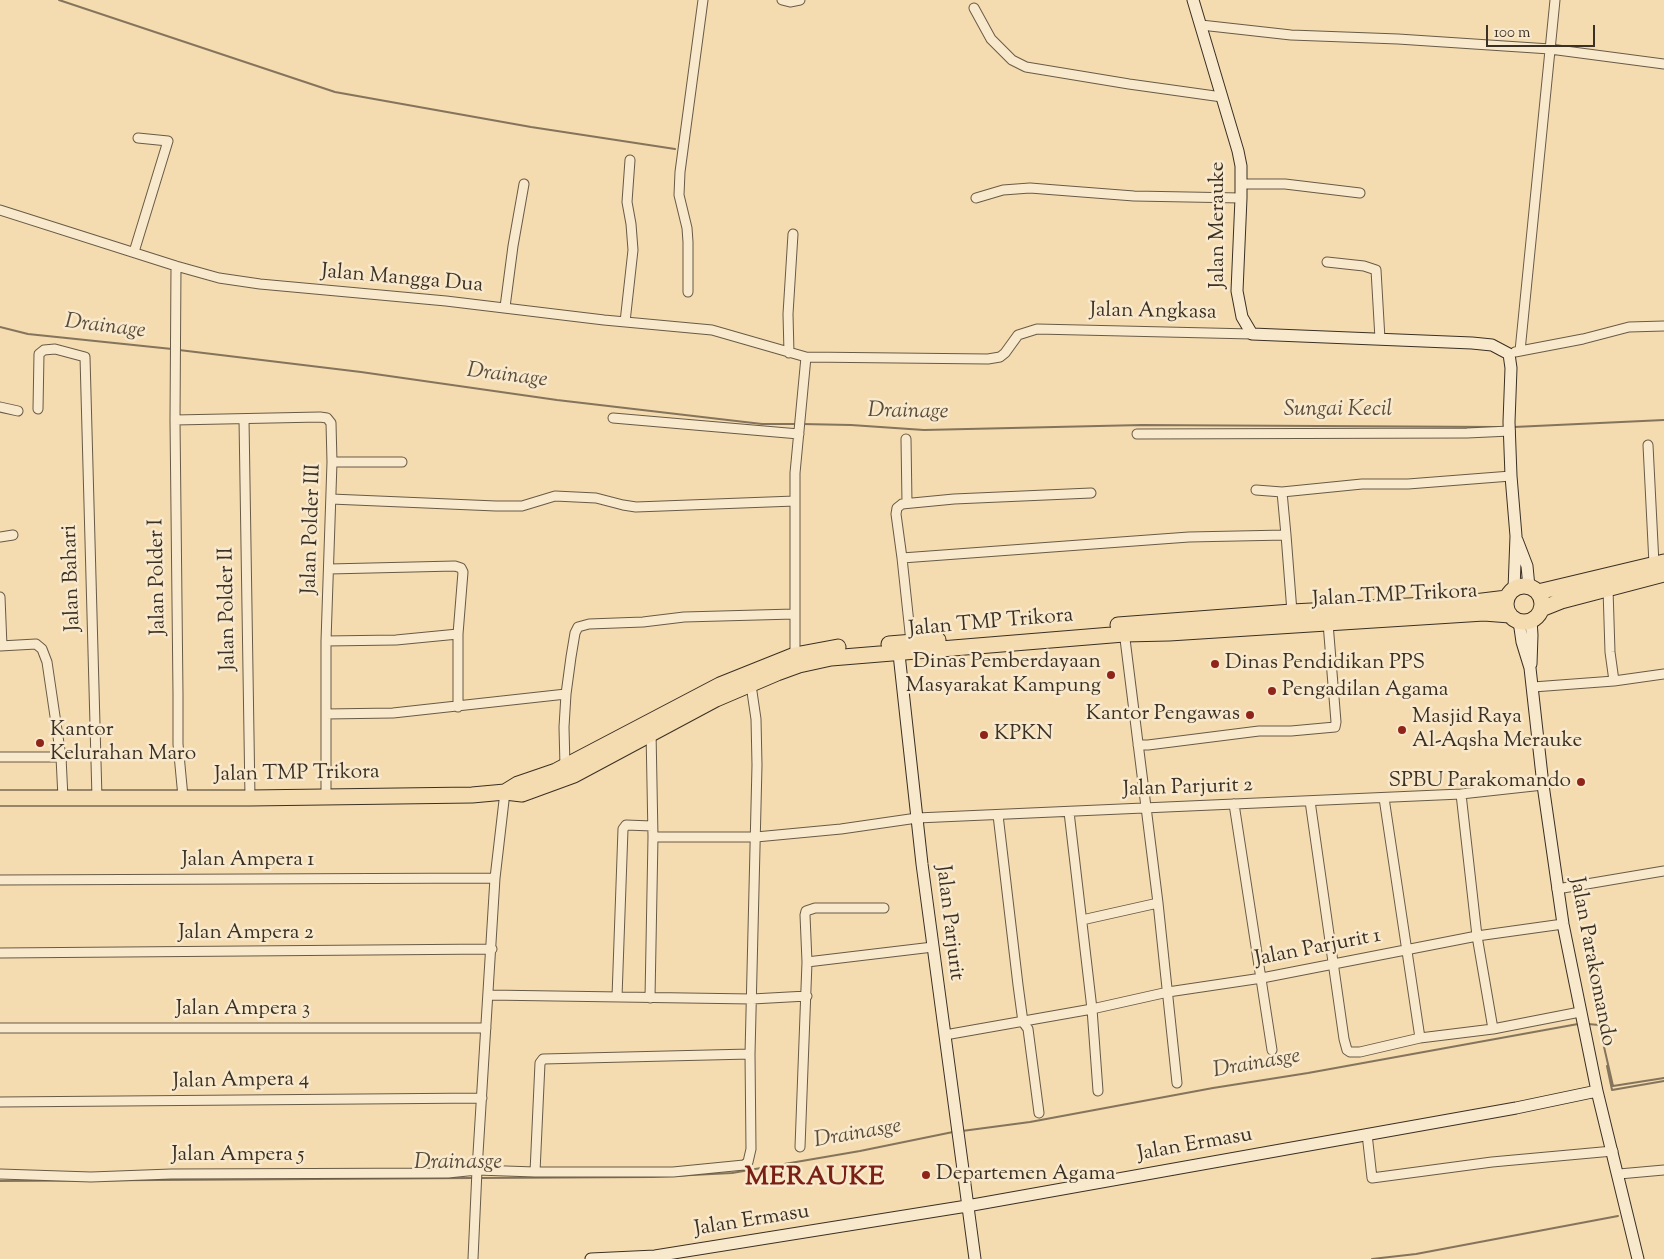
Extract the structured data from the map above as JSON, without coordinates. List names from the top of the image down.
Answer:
{
  "streets": {
    "highway": ["Jalan TMP Trikora"],
    "street": [
      "Jalan Merauke",
      "Jalan Mangga Dua",
      "Jalan Angkasa",
      "Jalan Polder III",
      "Jalan Polder I",
      "Jalan Bahari",
      "Jalan Polder II",
      "Jalan Parjurit 2",
      "Jalan Ampera 1",
      "Jalan Parjurit",
      "Jalan Ampera 2",
      "Jalan Parjurit 1",
      "Jalan Parakomando",
      "Jalan Ampera 3",
      "Jalan Ampera 4",
      "Jalan Ermasu",
      "Jalan Ampera 5"
    ]
  },
  "crossings": [
    ["Jalan Merauke", "Jalan Angkasa"],
    ["Jalan Mangga Dua", "Jalan Angkasa"],
    ["Jalan Mangga Dua", "Jalan Polder I"],
    ["Jalan Polder III", "Jalan Polder I"],
    ["Jalan Polder III", "Jalan TMP Trikora"],
    ["Jalan Polder III", "Jalan Polder II"],
    ["Jalan Polder I", "Jalan TMP Trikora"],
    ["Jalan Bahari", "Jalan TMP Trikora"],
    ["Jalan TMP Trikora", "Jalan Polder II"],
    ["Jalan TMP Trikora", "Jalan Parjurit"],
    ["Jalan TMP Trikora", "Jalan Parakomando"],
    ["Jalan Parjurit 2", "Jalan Parjurit"],
    ["Jalan Parjurit", "Jalan Parjurit 1"],
    ["Jalan Parjurit", "Jalan Ermasu"],
    ["Jalan Parjurit 1", "Jalan Parakomando"],
    ["Jalan Parakomando", "Jalan Ermasu"]
  ],
  "districts": ["MERAUKE"],
  "water": ["Drainage", "Sungai Kecil", "Drainasge"],
  "places": [
    "Dinas Pendidikan PPS",
    "Dinas Pemberdayaan Masyarakat Kampung",
    "Pengadilan Agama",
    "Kantor Pengawas",
    "Masjid Raya Al-Aqsha Merauke",
    "KPKN",
    "Kantor Kelurahan Maro",
    "SPBU Parakomando",
    "Departemen Agama"
  ],
  "scale_bar": "100 m"
}
